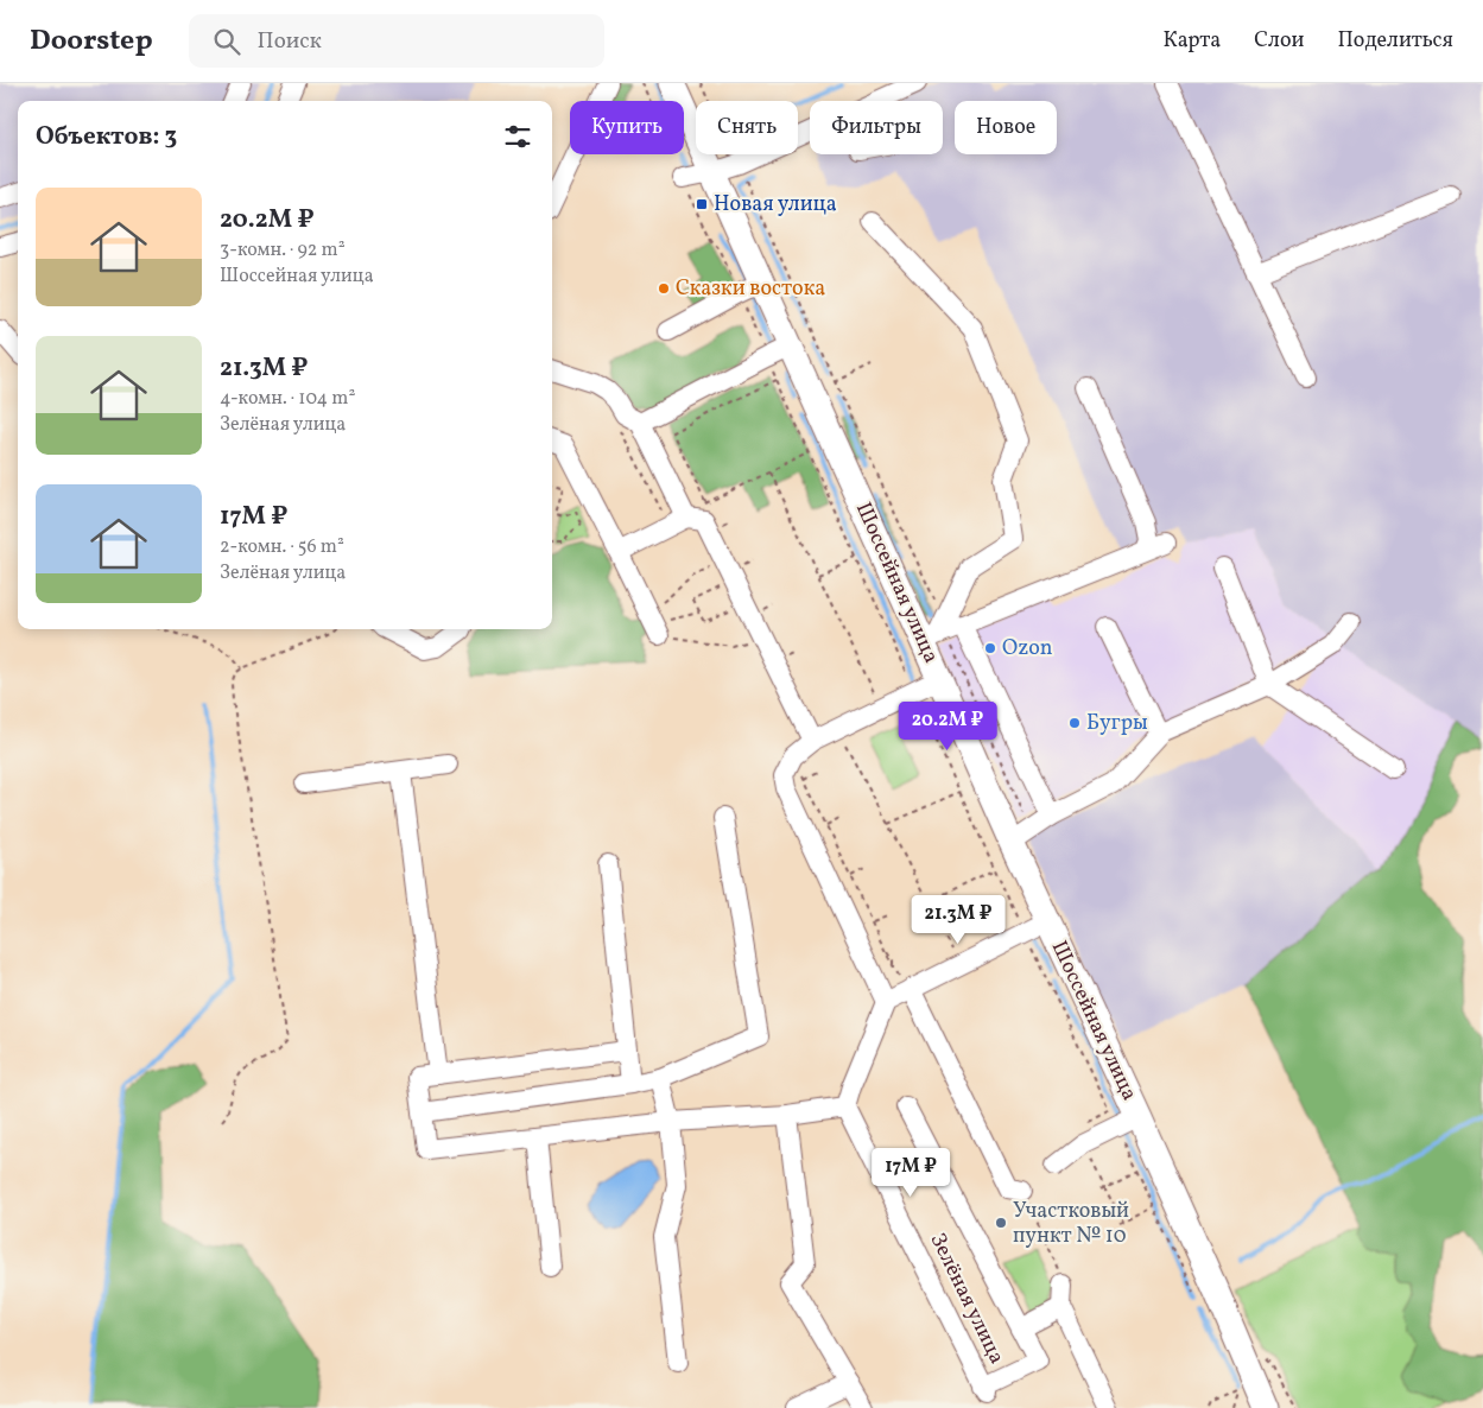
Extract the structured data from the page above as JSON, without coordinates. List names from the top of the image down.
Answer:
{
  "streets": {
    "main road": ["Шоссейная улица"],
    "street": ["Зелёная улица"]
  },
  "places": {
    "transit": ["Новая улица"],
    "other": [
      "Сказки востока",
      "Ozon",
      "Бугры",
      "Участковый пункт № 10"
    ]
  },
  "page": {
    "header": "Doorstep",
    "search": "Поиск",
    "nav": ["Карта", "Слои", "Поделиться"],
    "chip": [
      "Купить",
      "Снять",
      "Фильтры",
      "Новое"
    ],
    "heading": "Объектов: 3",
    "list": [
      {
        "name": "20.2M ₽",
        "note": "3-комн. · 92 m² · Шоссейная улица"
      },
      {
        "name": "21.3M ₽",
        "note": "4-комн. · 104 m² · Зелёная улица"
      },
      {
        "name": "17M ₽",
        "note": "2-комн. · 56 m² · Зелёная улица"
      }
    ],
    "price": ["20.2M ₽", "21.3M ₽", "17M ₽"]
  }
}
